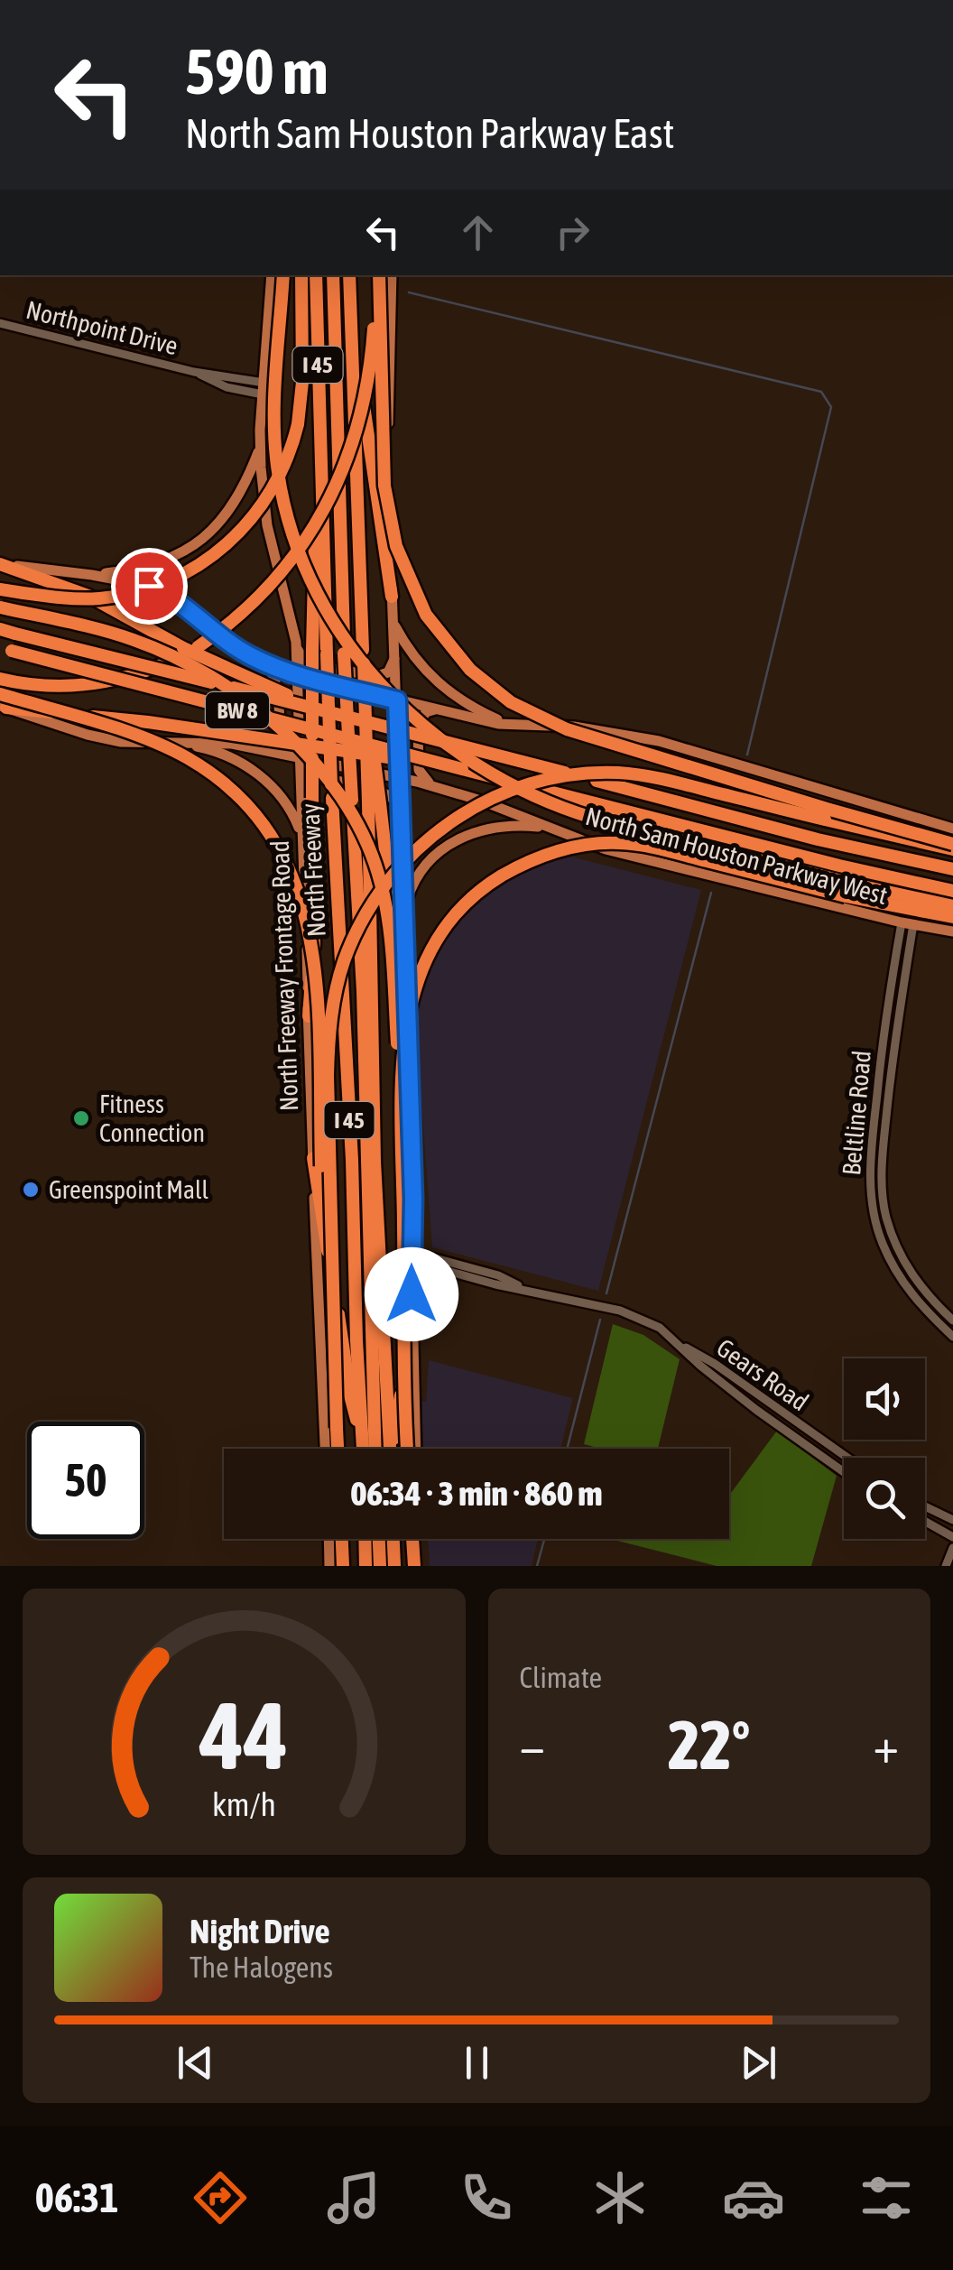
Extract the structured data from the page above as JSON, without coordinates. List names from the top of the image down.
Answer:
{
  "streets": {
    "highway": [
      "I 45",
      "BW 8",
      "North Sam Houston Parkway West",
      "North Freeway"
    ],
    "main road": ["North Freeway Frontage Road"],
    "street": ["Northpoint Drive", "Beltline Road", "Gears Road"]
  },
  "crossings": [
    ["Northpoint Drive", "North Freeway Frontage Road"],
    ["BW 8", "North Sam Houston Parkway West"],
    ["North Sam Houston Parkway West", "North Freeway Frontage Road"],
    ["North Sam Houston Parkway West", "Beltline Road"]
  ],
  "places": ["Fitness Connection", "Greenspoint Mall"],
  "page": {
    "turn": ["590 m", "North Sam Houston Parkway East"],
    "limit": "50",
    "trip": "06:34 · 3 min · 860 m",
    "tile": "Climate",
    "heat": ["−", "22°", "+"],
    "song": ["Night Drive", "The Halogens"],
    "tabs": "06:31",
    "gauge": ["44", "km/h"]
  }
}
